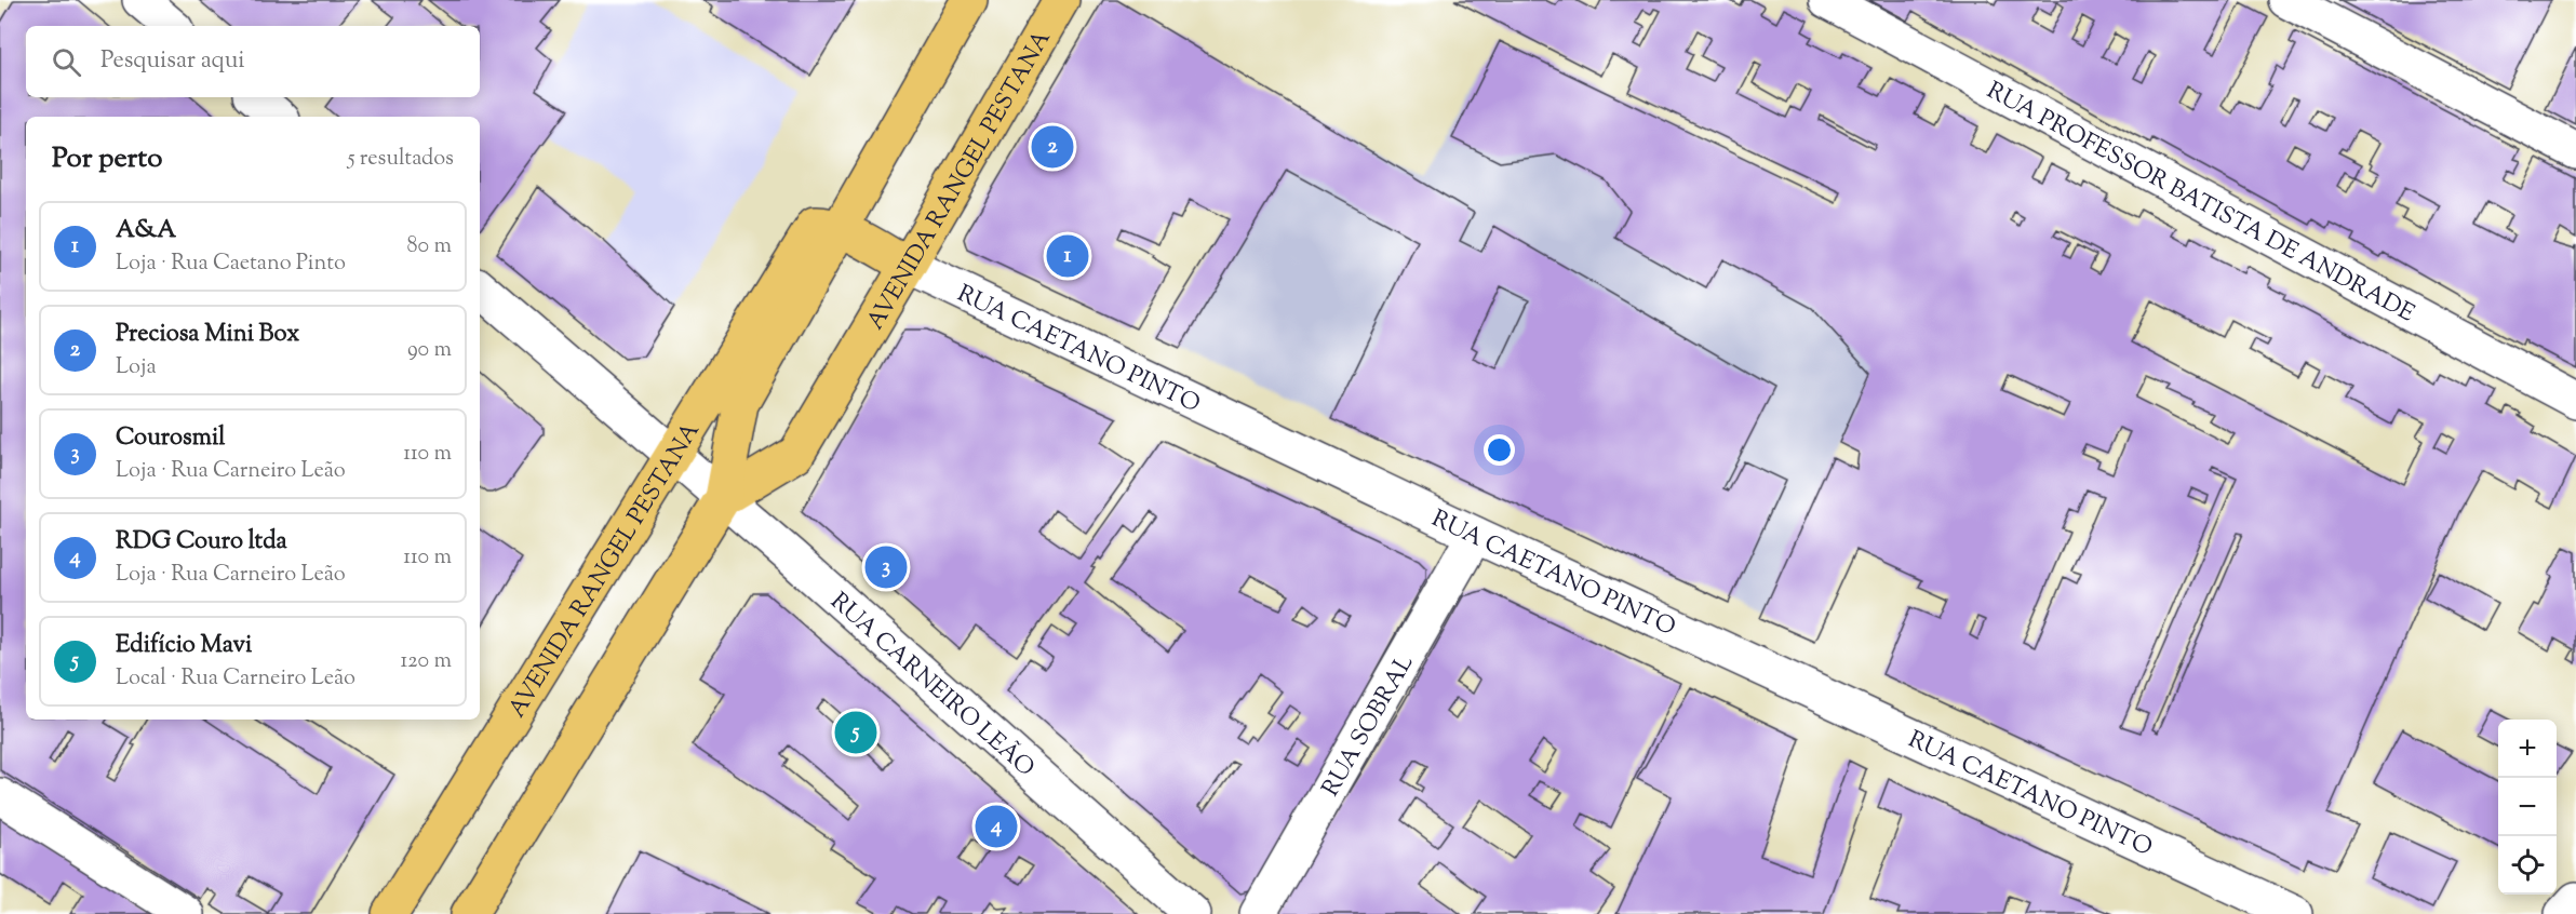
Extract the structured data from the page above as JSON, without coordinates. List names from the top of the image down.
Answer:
{
  "streets": {
    "main road": ["AVENIDA RANGEL PESTANA", "RUA CAETANO PINTO"],
    "street": ["RUA PROFESSOR BATISTA DE ANDRADE", "RUA CARNEIRO LEÃO", "RUA SOBRAL"]
  },
  "crossings": [
    ["AVENIDA RANGEL PESTANA", "RUA CAETANO PINTO"],
    ["AVENIDA RANGEL PESTANA", "RUA CARNEIRO LEÃO"],
    ["RUA CAETANO PINTO", "RUA SOBRAL"]
  ],
  "page": {
    "search": "Pesquisar aqui",
    "heading": ["Por perto", "5 resultados"],
    "pins": [
      "2",
      "1",
      "3",
      "5",
      "4"
    ],
    "list": [
      {
        "mark": "1",
        "name": "A&A",
        "note": "Loja · Rua Caetano Pinto",
        "value": "80 m"
      },
      {
        "mark": "2",
        "name": "Preciosa Mini Box",
        "note": "Loja",
        "value": "90 m"
      },
      {
        "mark": "3",
        "name": "Courosmil",
        "note": "Loja · Rua Carneiro Leão",
        "value": "110 m"
      },
      {
        "mark": "4",
        "name": "RDG Couro ltda",
        "note": "Loja · Rua Carneiro Leão",
        "value": "110 m"
      },
      {
        "mark": "5",
        "name": "Edifício Mavi",
        "note": "Local · Rua Carneiro Leão",
        "value": "120 m"
      }
    ],
    "map_buttons": ["+", "−"]
  }
}
